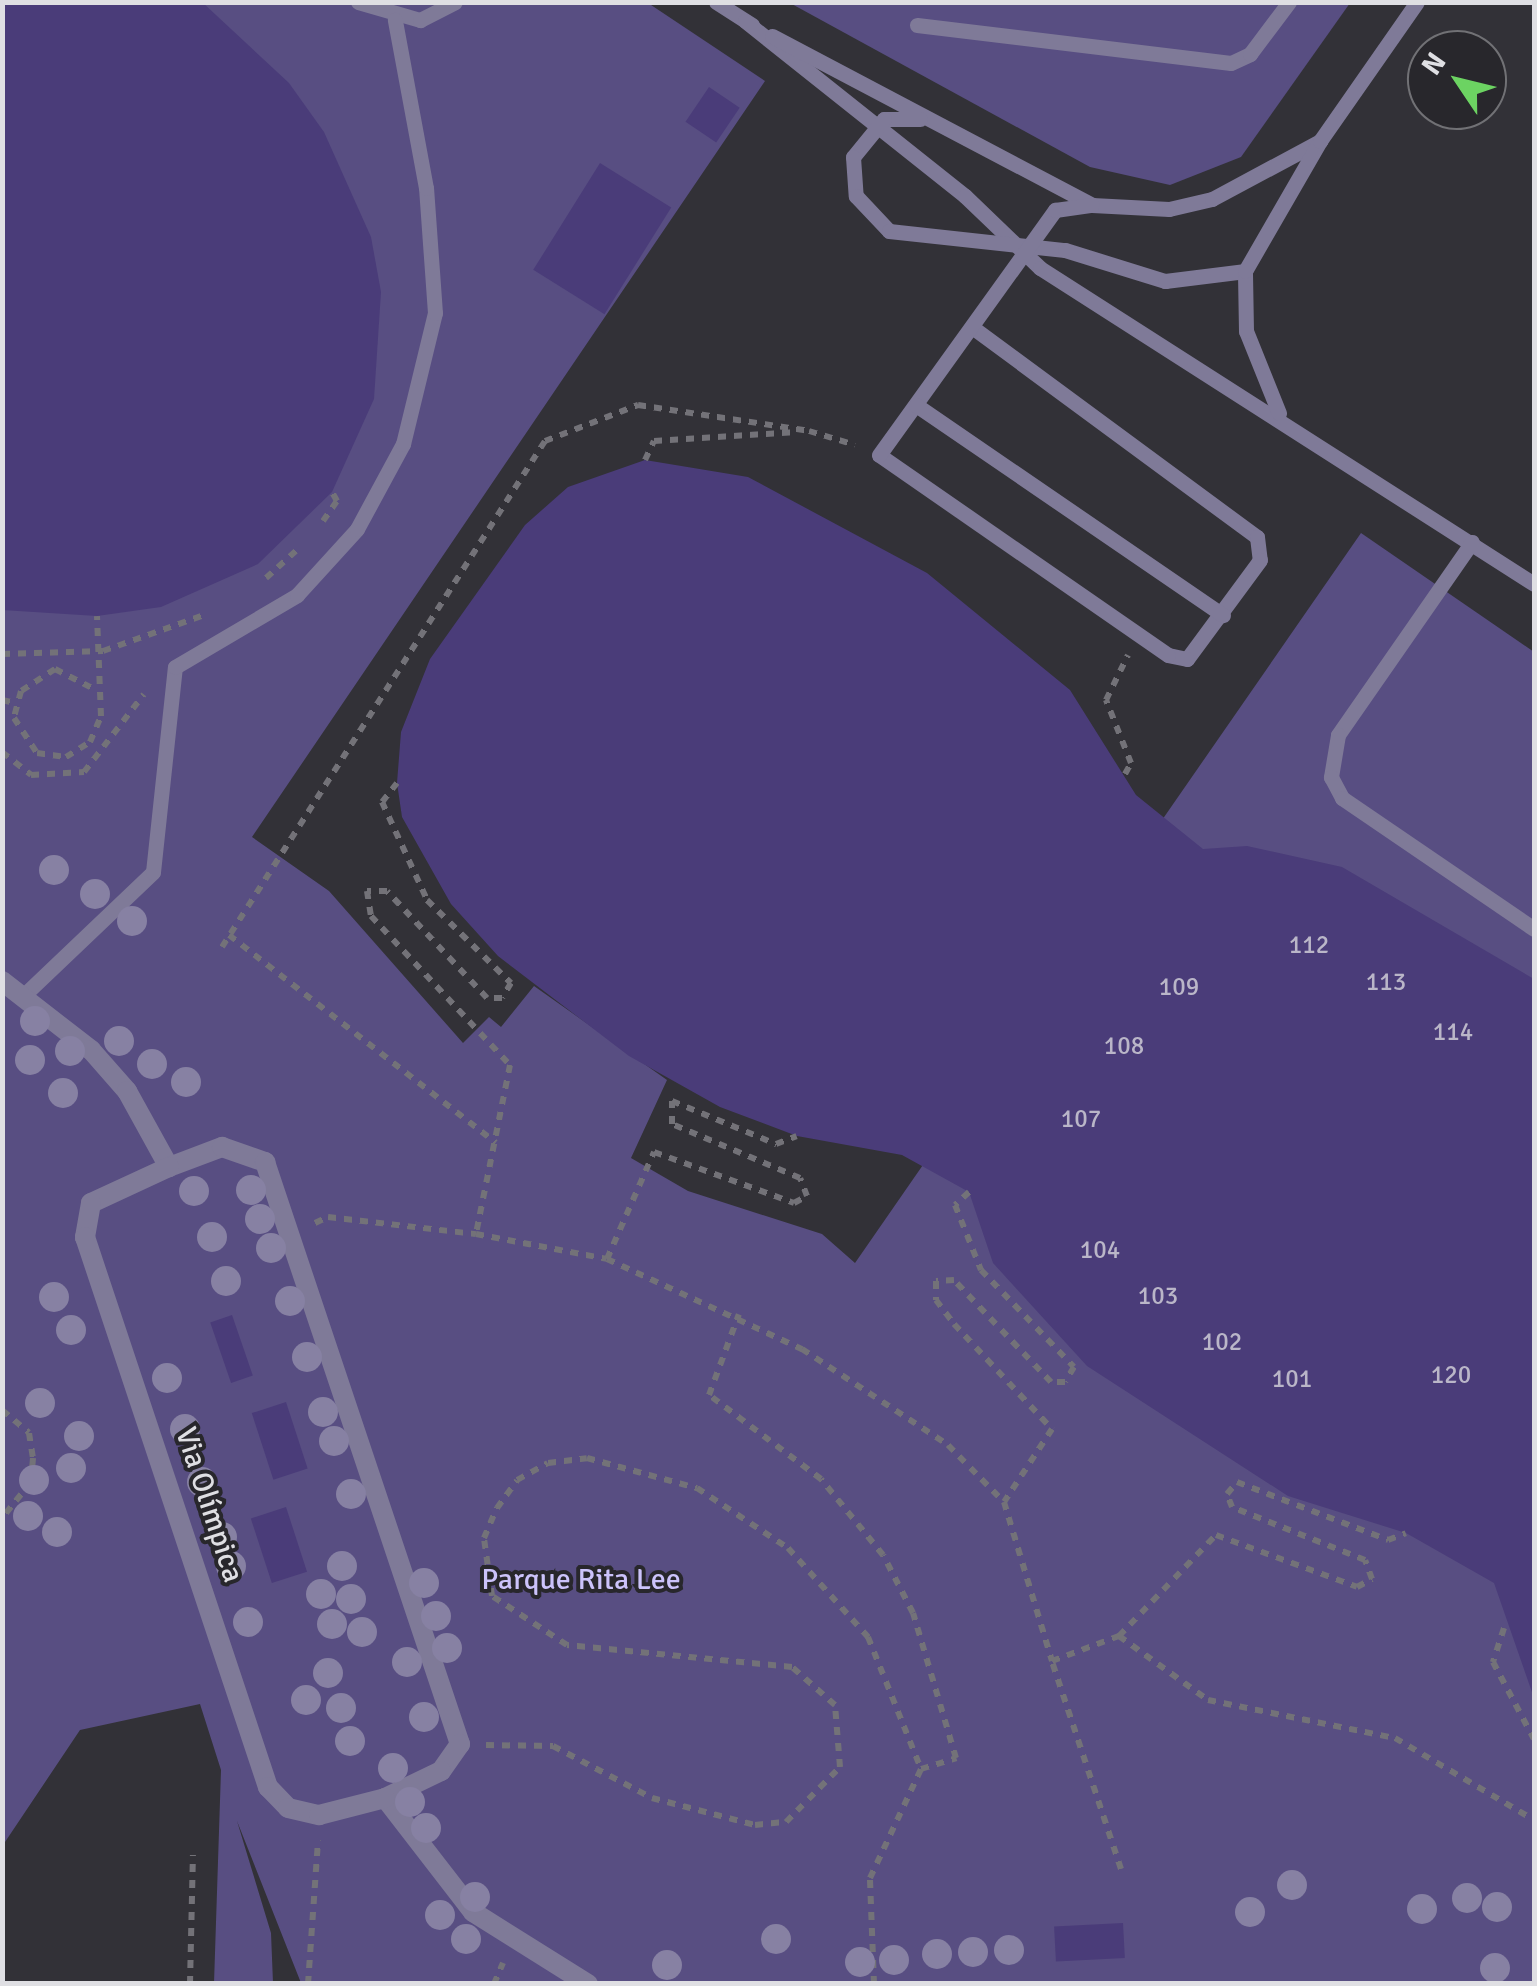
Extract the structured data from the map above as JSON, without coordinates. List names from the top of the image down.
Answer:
{
  "streets": {
    "street": ["Via Olímpica"]
  },
  "parks": ["Parque Rita Lee"],
  "house_numbers": [
    "112",
    "113",
    "109",
    "114",
    "108",
    "107",
    "104",
    "103",
    "102",
    "120",
    "101"
  ],
  "north": "top left"
}
